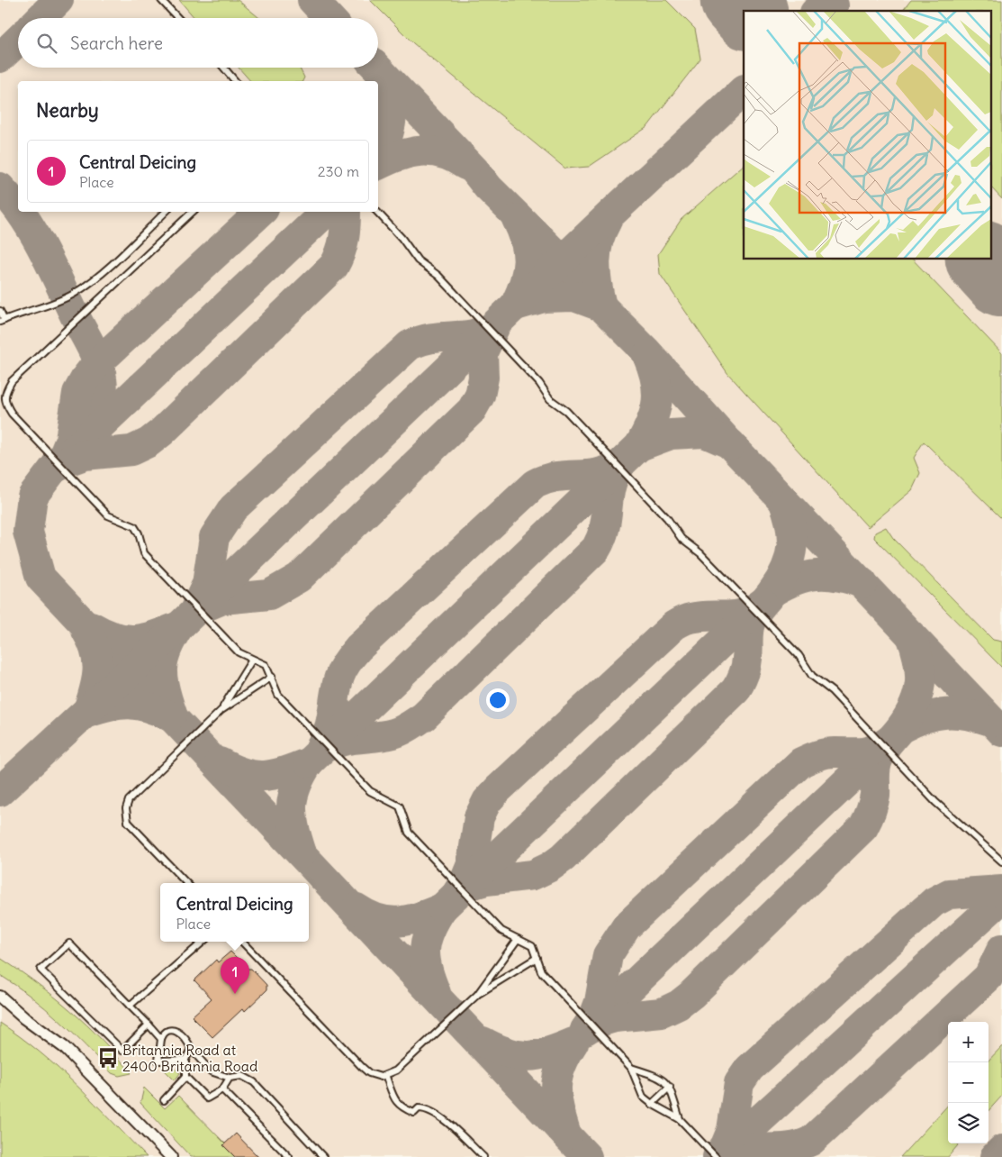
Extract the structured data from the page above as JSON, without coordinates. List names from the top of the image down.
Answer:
{
  "places": {
    "bus stop": ["Britannia Road at 2400 Britannia Road"]
  },
  "page": {
    "search": "Search here",
    "heading": "Nearby",
    "list": [
      {
        "mark": "1",
        "name": "Central Deicing",
        "note": "Place",
        "value": "230 m"
      }
    ],
    "popup": ["Central Deicing", "Place"],
    "pins": "1",
    "map_buttons": ["+", "−"]
  }
}
